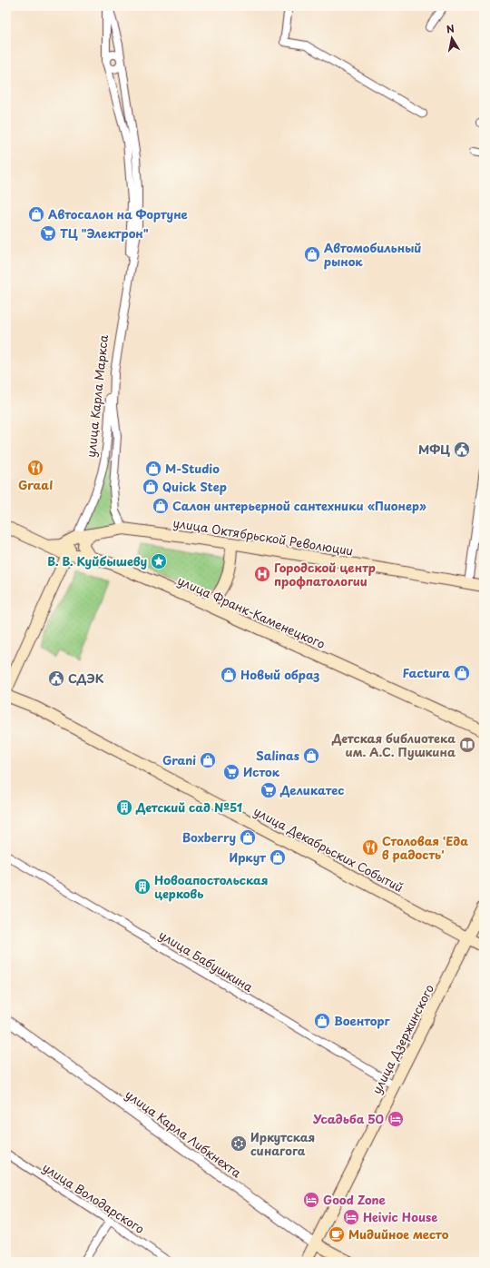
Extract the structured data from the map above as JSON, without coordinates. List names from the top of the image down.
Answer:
{
  "streets": {
    "main road": [
      "улица Карла Маркса",
      "улица Октябрьской Революции",
      "улица Франк-Каменецкого",
      "улица Декабрьских Событий",
      "улица Дзержинского",
      "улица Карла Либкнехта"
    ],
    "street": ["улица Бабушкина", "улица Володарского"]
  },
  "crossings": [
    ["улица Карла Маркса", "улица Октябрьской Революции"],
    ["улица Карла Маркса", "улица Франк-Каменецкого"],
    ["улица Октябрьской Революции", "улица Франк-Каменецкого"],
    ["улица Декабрьских Событий", "улица Дзержинского"],
    ["улица Бабушкина", "улица Дзержинского"],
    ["улица Дзержинского", "улица Карла Либкнехта"]
  ],
  "places": {
    "shop": [
      "Автосалон на Фортуне",
      "Автомобильный рынок",
      "M-Studiо",
      "Quick Step",
      "Салон интерьерной сантехники «Пионер»",
      "Factura",
      "Новый образ",
      "Salinas",
      "Grani",
      "Boxberry",
      "Иркут",
      "Военторг"
    ],
    "supermarket": ["ТЦ \"Электрон\"", "Исток", "Деликатес"],
    "public building": ["МФЦ", "СДЭК"],
    "restaurant": ["Graal", "Столовая 'Еда в радость'"],
    "place": ["В. В. Куйбышеву"],
    "hospital": ["Городской центр профпатологии"],
    "library": ["Детская библиотека им. А.С. Пушкина"],
    "building": ["Детский сад №51", "Новоапостольская церковь"],
    "hotel": ["Усадьба 50", "Good Zone", "Heivic House"],
    "synagogue": ["Иркутская синагога"],
    "cafe": ["Мидийное место"]
  },
  "north": "top"
}
